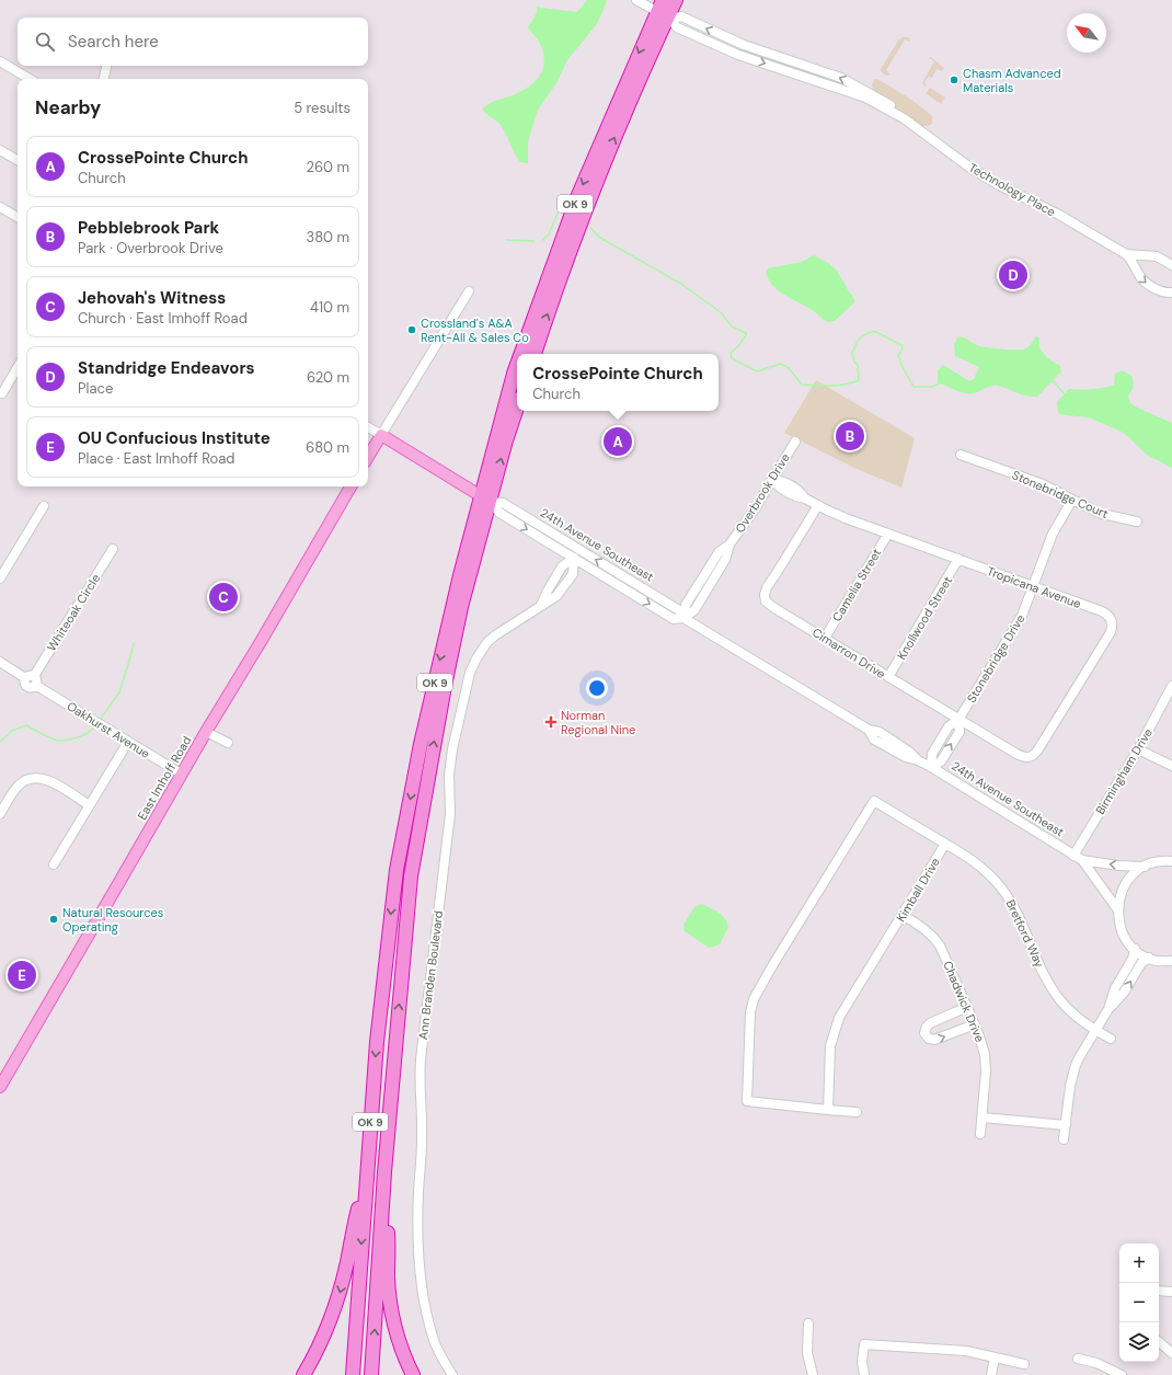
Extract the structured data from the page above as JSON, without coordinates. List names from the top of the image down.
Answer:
{
  "streets": {
    "highway": ["OK 9"],
    "main road": ["24th Avenue Southeast", "East Imhoff Road"],
    "street": [
      "Technology Place",
      "Overbrook Drive",
      "Stonebridge Court",
      "Camelia Street",
      "Tropicana Avenue",
      "Whiteoak Circle",
      "Knollwood Street",
      "Cimarron Drive",
      "Stonebridge Drive",
      "Oakhurst Avenue",
      "Birmingham Drive",
      "Kimball Drive",
      "Bretford Way",
      "Ann Branden Boulevard",
      "Chadwick Drive"
    ]
  },
  "crossings": [
    ["Technology Place", "OK 9"],
    ["OK 9", "24th Avenue Southeast"],
    ["Overbrook Drive", "24th Avenue Southeast"],
    ["Overbrook Drive", "Tropicana Avenue"],
    ["Stonebridge Court", "Stonebridge Drive"],
    ["24th Avenue Southeast", "Stonebridge Drive"],
    ["24th Avenue Southeast", "Birmingham Drive"],
    ["24th Avenue Southeast", "Ann Branden Boulevard"],
    ["Camelia Street", "Tropicana Avenue"],
    ["Camelia Street", "Cimarron Drive"],
    ["Tropicana Avenue", "Knollwood Street"],
    ["Tropicana Avenue", "Cimarron Drive"],
    ["Tropicana Avenue", "Stonebridge Drive"],
    ["Whiteoak Circle", "Oakhurst Avenue"],
    ["Knollwood Street", "Cimarron Drive"],
    ["Cimarron Drive", "Stonebridge Drive"],
    ["Oakhurst Avenue", "East Imhoff Road"],
    ["Kimball Drive", "Bretford Way"],
    ["Kimball Drive", "Chadwick Drive"]
  ],
  "places": {
    "other": ["Chasm Advanced Materials", "Crossland's A&A Rent-All & Sales Co", "Natural Resources Operating"],
    "health": ["Norman Regional Nine"]
  },
  "north": "top left",
  "page": {
    "search": "Search here",
    "heading": ["Nearby", "5 results"],
    "list": [
      {
        "mark": "A",
        "name": "CrossePointe Church",
        "note": "Church",
        "value": "260 m"
      },
      {
        "mark": "B",
        "name": "Pebblebrook Park",
        "note": "Park · Overbrook Drive",
        "value": "380 m"
      },
      {
        "mark": "C",
        "name": "Jehovah's Witness",
        "note": "Church · East Imhoff Road",
        "value": "410 m"
      },
      {
        "mark": "D",
        "name": "Standridge Endeavors",
        "note": "Place",
        "value": "620 m"
      },
      {
        "mark": "E",
        "name": "OU Confucious Institute",
        "note": "Place · East Imhoff Road",
        "value": "680 m"
      }
    ],
    "pins": [
      "D",
      "B",
      "A",
      "C",
      "E"
    ],
    "popup": ["CrossePointe Church", "Church"],
    "map_buttons": ["+", "−"]
  }
}
